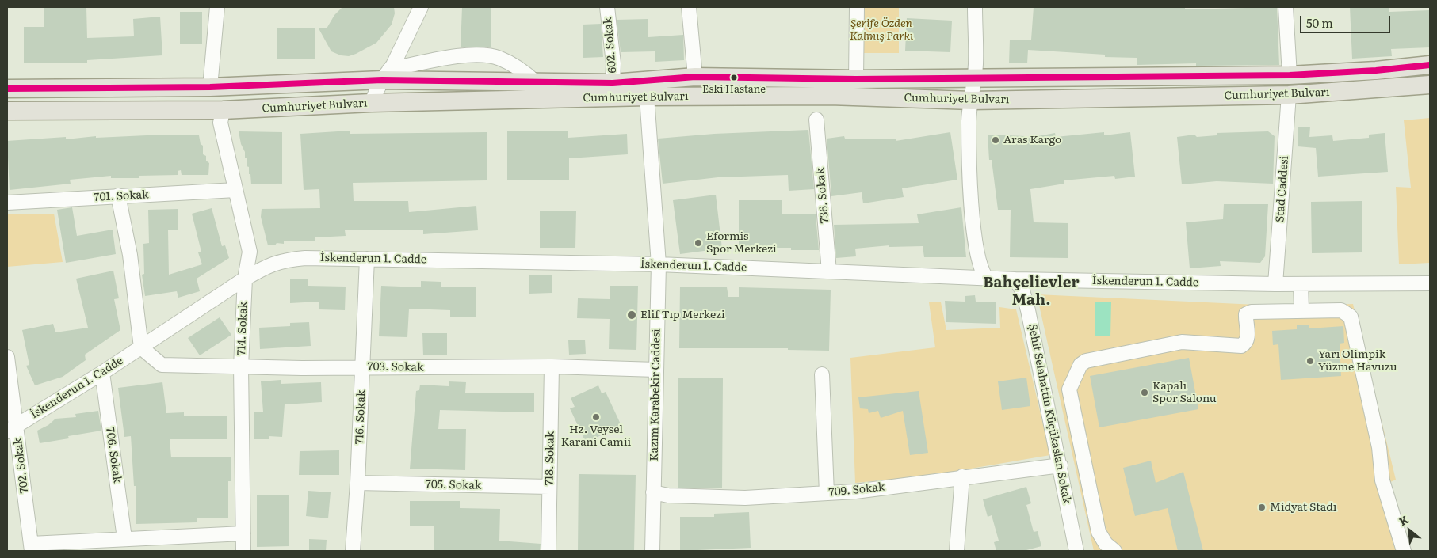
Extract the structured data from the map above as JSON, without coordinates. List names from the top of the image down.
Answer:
{
  "streets": {
    "main road": ["Cumhuriyet Bulvarı"],
    "street": [
      "602. Sokak",
      "Stad Caddesi",
      "736. Sokak",
      "701. Sokak",
      "İskenderun 1. Cadde",
      "714. Sokak",
      "703. Sokak",
      "Kazım Karabekir Caddesi",
      "Şehit Selahattin Küçükaslan Sokak",
      "716. Sokak",
      "706. Sokak",
      "718. Sokak",
      "702. Sokak",
      "705. Sokak",
      "709. Sokak"
    ]
  },
  "crossings": [
    ["602. Sokak", "Cumhuriyet Bulvarı"],
    ["Cumhuriyet Bulvarı", "Stad Caddesi"],
    ["Cumhuriyet Bulvarı", "714. Sokak"],
    ["Cumhuriyet Bulvarı", "Kazım Karabekir Caddesi"],
    ["Stad Caddesi", "İskenderun 1. Cadde"],
    ["736. Sokak", "İskenderun 1. Cadde"],
    ["701. Sokak", "714. Sokak"],
    ["İskenderun 1. Cadde", "714. Sokak"],
    ["İskenderun 1. Cadde", "703. Sokak"],
    ["İskenderun 1. Cadde", "Kazım Karabekir Caddesi"],
    ["İskenderun 1. Cadde", "Şehit Selahattin Küçükaslan Sokak"],
    ["İskenderun 1. Cadde", "716. Sokak"],
    ["İskenderun 1. Cadde", "706. Sokak"],
    ["İskenderun 1. Cadde", "702. Sokak"],
    ["714. Sokak", "703. Sokak"],
    ["703. Sokak", "Kazım Karabekir Caddesi"],
    ["703. Sokak", "716. Sokak"],
    ["703. Sokak", "718. Sokak"],
    ["Kazım Karabekir Caddesi", "709. Sokak"],
    ["Şehit Selahattin Küçükaslan Sokak", "709. Sokak"],
    ["716. Sokak", "705. Sokak"],
    ["718. Sokak", "705. Sokak"]
  ],
  "districts": ["Bahçelievler Mah."],
  "parks": ["Şerife Özden Kalmış Parkı"],
  "places": [
    "Eski Hastane",
    "Aras Kargo",
    "Eformis Spor Merkezi",
    "Elif Tıp Merkezi",
    "Yarı Olimpik Yüzme Havuzu",
    "Kapalı Spor Salonu",
    "Hz. Veysel Karani Camii",
    "Midyat Stadı"
  ],
  "scale_bar": "50 m",
  "north": "top left"
}
